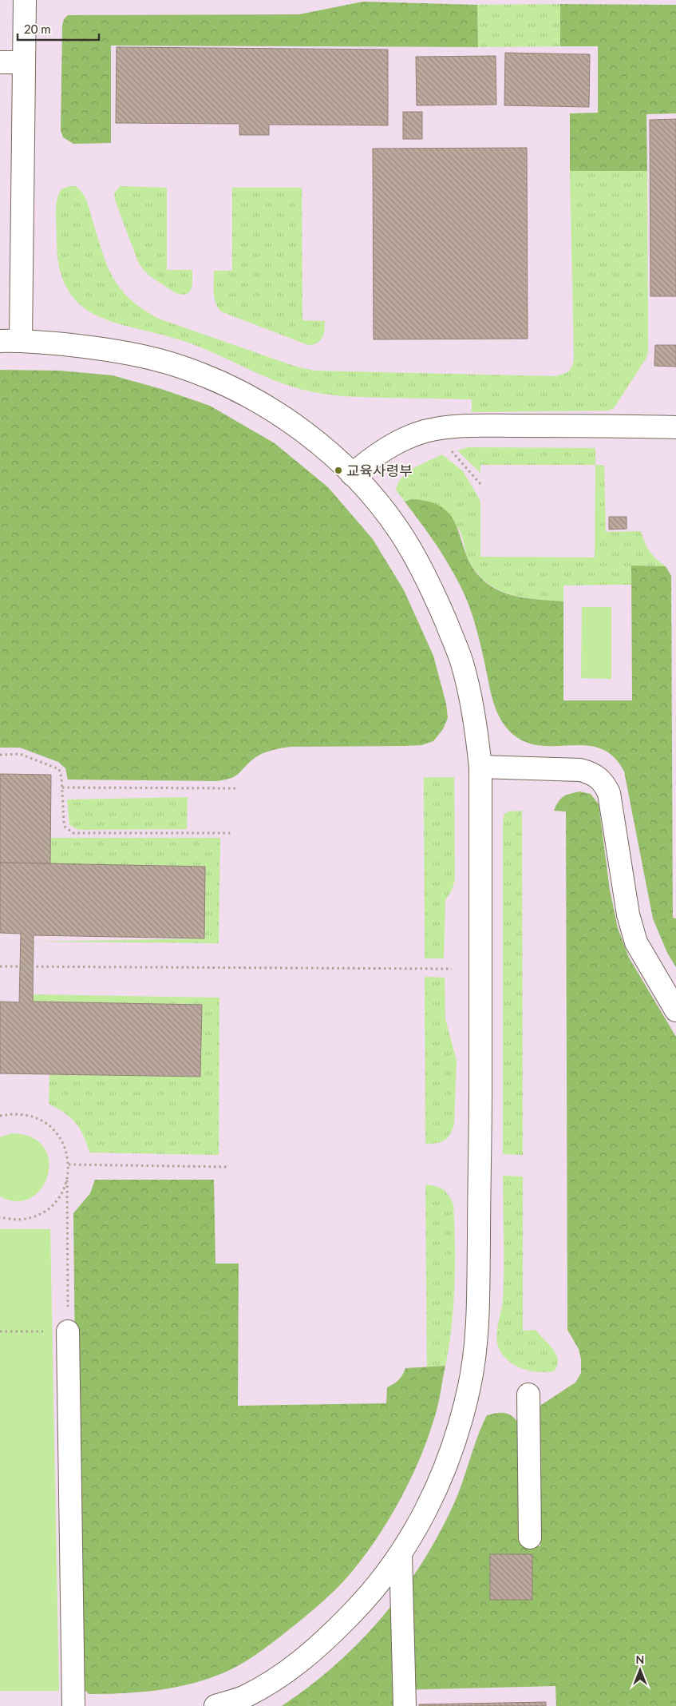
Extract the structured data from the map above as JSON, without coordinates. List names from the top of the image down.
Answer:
{
  "places": ["교육사령부"],
  "scale_bar": "20 m",
  "north": "top"
}
